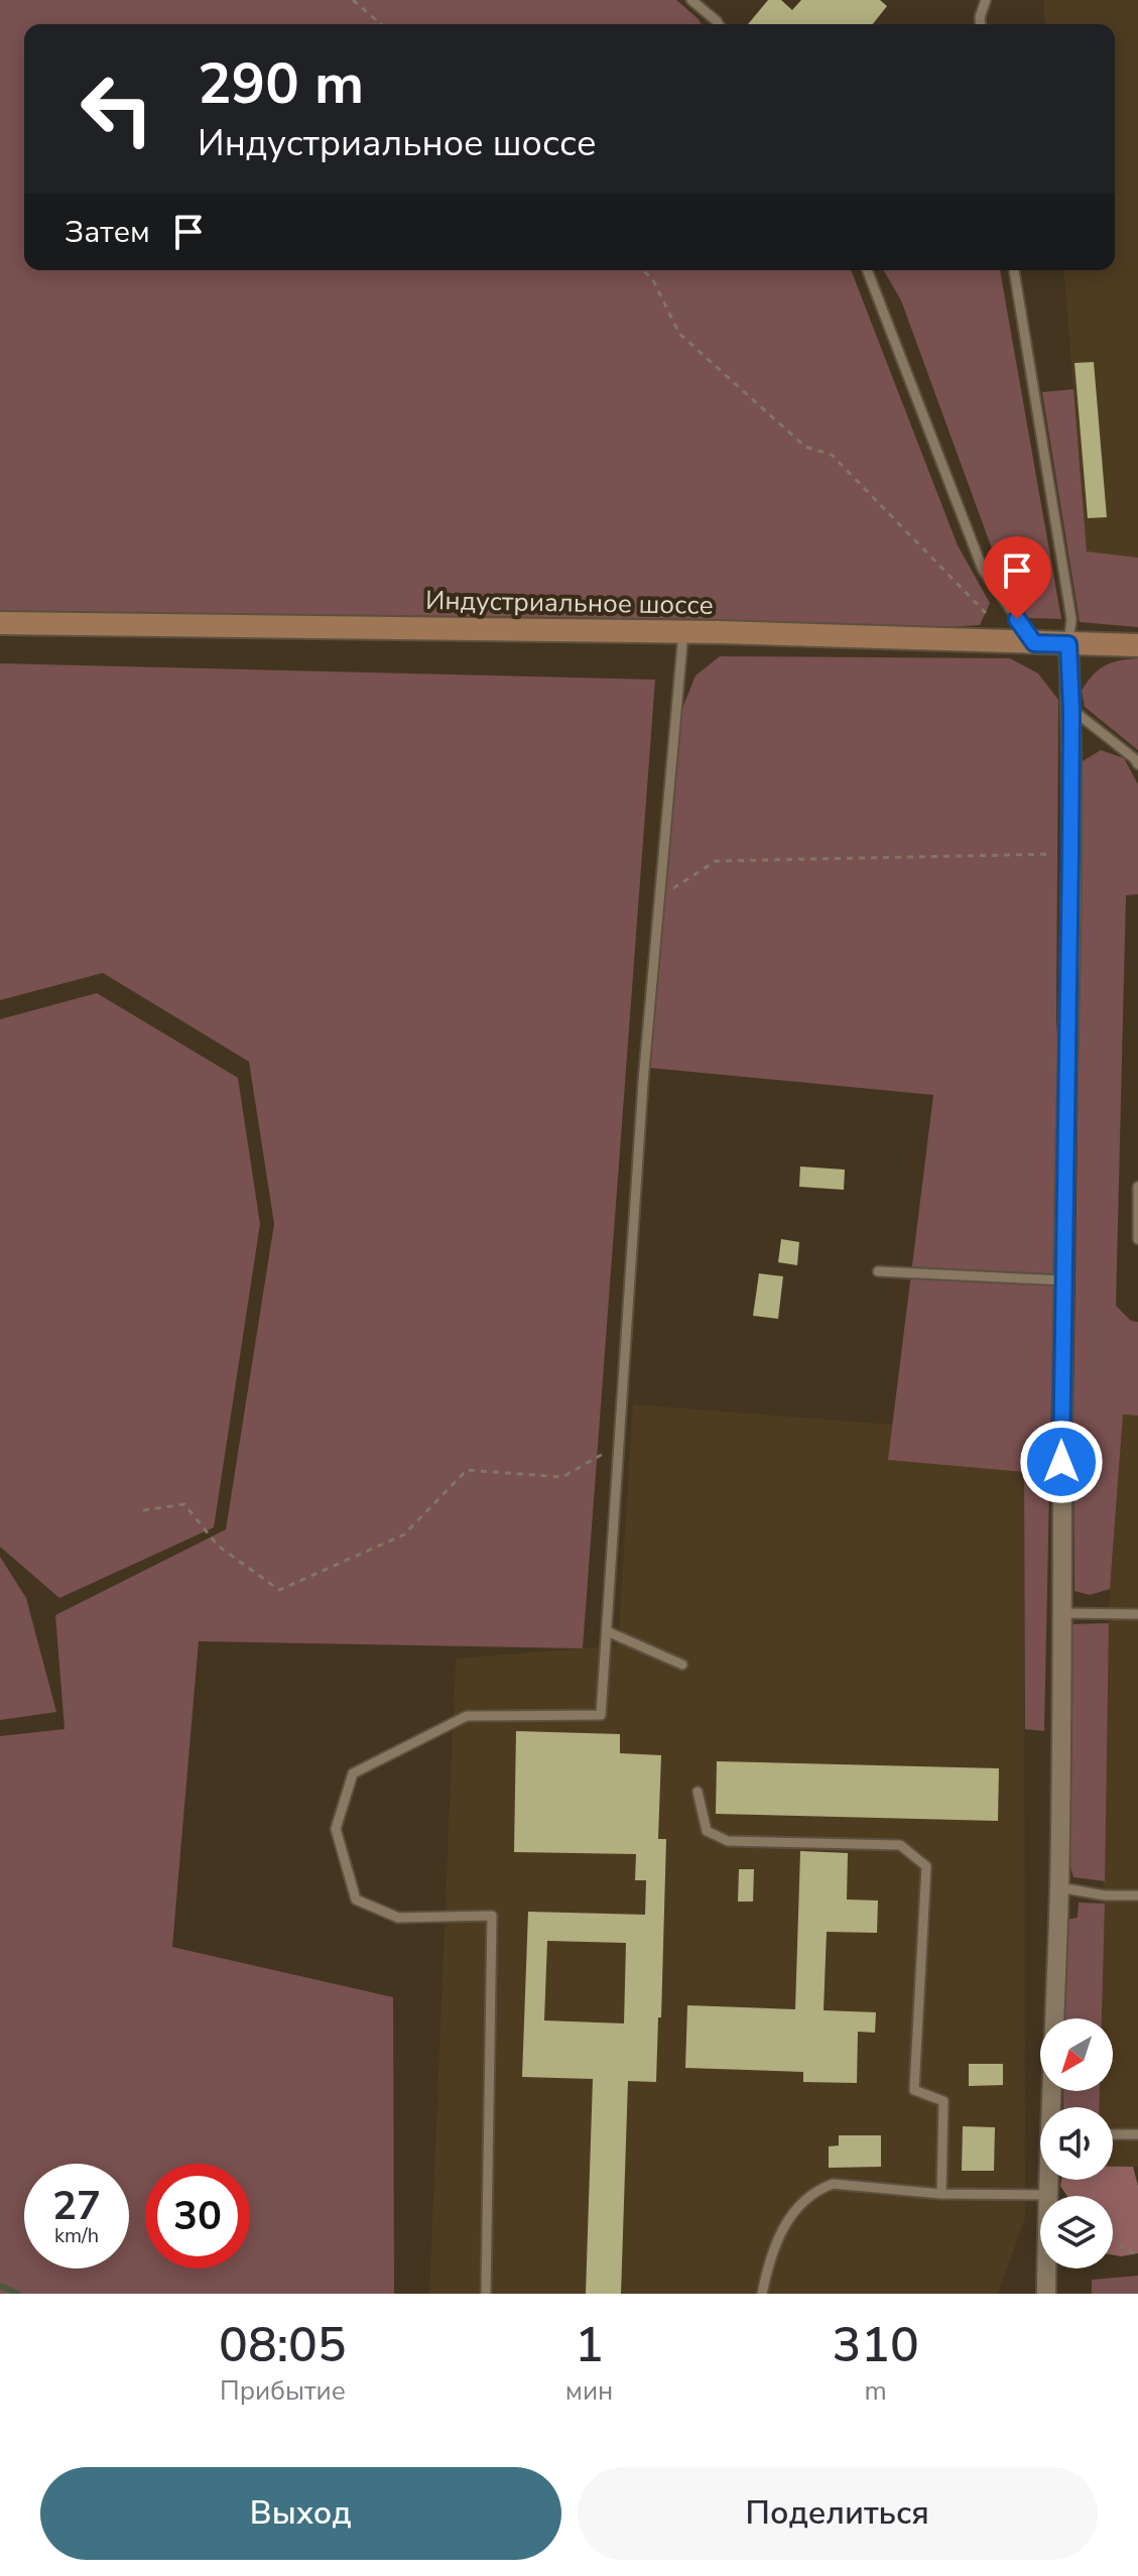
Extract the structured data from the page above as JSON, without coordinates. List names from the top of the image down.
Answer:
{
  "streets": {
    "main road": ["Индустриальное шоссе"]
  },
  "north": "bottom left",
  "page": {
    "turn": ["290 m", "Индустриальное шоссе"],
    "then": "Затем",
    "speed": "27 km/h",
    "limit": "30",
    "eta": [
      "08:05",
      "Прибытие",
      "1",
      "мин",
      "310",
      "m"
    ],
    "buttons": ["Выход", "Поделиться"]
  }
}
